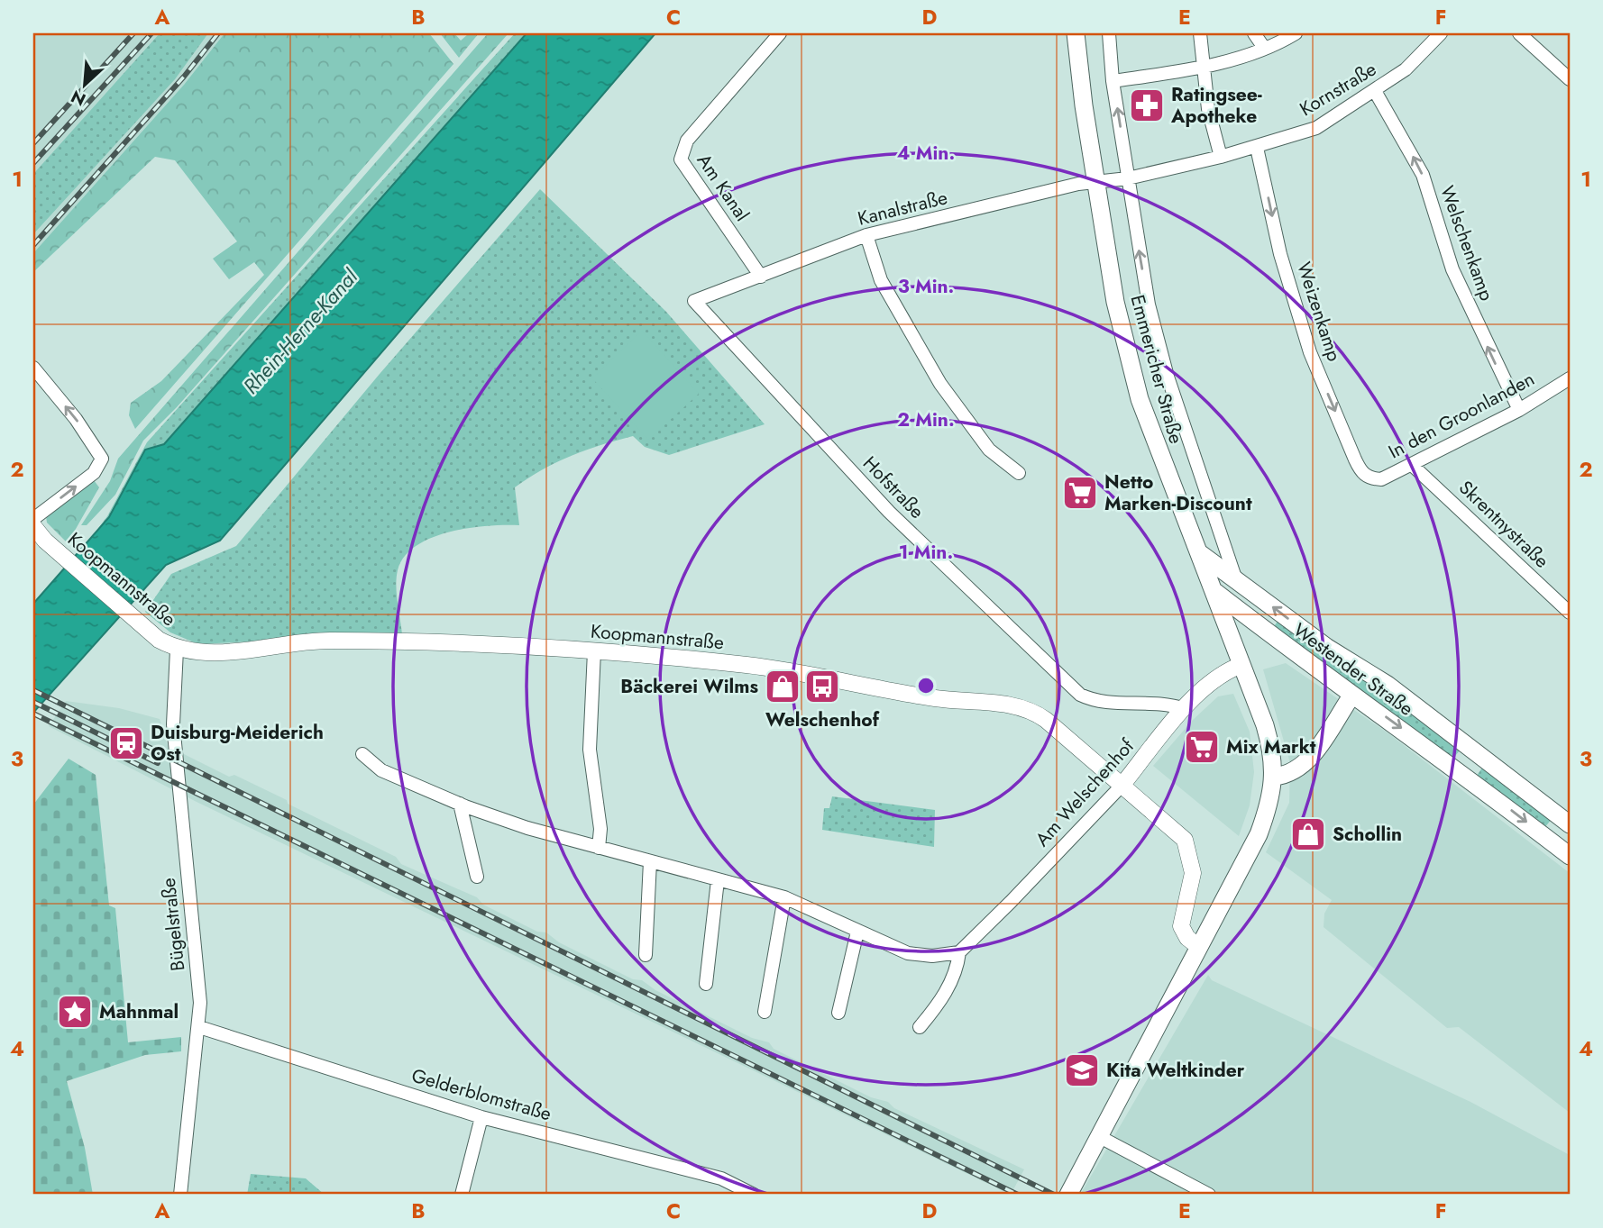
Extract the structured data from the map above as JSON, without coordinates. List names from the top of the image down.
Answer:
{
  "streets": {
    "main road": ["Emmericher Straße", "Westender Straße"],
    "street": [
      "Kornstraße",
      "Am Kanal",
      "Kanalstraße",
      "Welschenkamp",
      "Weizenkamp",
      "In den Groonlanden",
      "Hofstraße",
      "Skrentnystraße",
      "Koopmannstraße",
      "Am Welschenhof",
      "Bügelstraße",
      "Gelderblomstraße"
    ]
  },
  "crossings": [
    ["Kornstraße", "Kanalstraße"],
    ["Kornstraße", "Welschenkamp"],
    ["Kornstraße", "Weizenkamp"],
    ["Kornstraße", "Emmericher Straße"],
    ["Am Kanal", "Kanalstraße"],
    ["Kanalstraße", "Emmericher Straße"],
    ["Kanalstraße", "Hofstraße"],
    ["Welschenkamp", "In den Groonlanden"],
    ["Weizenkamp", "In den Groonlanden"],
    ["Emmericher Straße", "Koopmannstraße"],
    ["Emmericher Straße", "Westender Straße"],
    ["Emmericher Straße", "Am Welschenhof"],
    ["In den Groonlanden", "Skrentnystraße"],
    ["Hofstraße", "Am Welschenhof"],
    ["Koopmannstraße", "Am Welschenhof"],
    ["Koopmannstraße", "Bügelstraße"],
    ["Bügelstraße", "Gelderblomstraße"]
  ],
  "one_way": ["Welschenkamp", "Weizenkamp"],
  "water": ["Rhein-Herne-Kanal"],
  "places": {
    "pharmacy": ["Ratingsee- Apotheke"],
    "supermarket": ["Netto Marken-Discount", "Mix Markt"],
    "shop": ["Bäckerei Wilms", "Schollin"],
    "bus stop": ["Welschenhof"],
    "station": ["Duisburg-Meiderich Ost"],
    "place": ["Mahnmal"],
    "school or university": ["Kita Weltkinder"]
  },
  "north": "bottom left",
  "grid": {
    "columns": [
      "A",
      "B",
      "C",
      "D",
      "E",
      "F"
    ],
    "rows": [
      "1",
      "2",
      "3",
      "4"
    ]
  },
  "rings": [
    "4 Min.",
    "3 Min.",
    "2 Min.",
    "1 Min."
  ]
}
